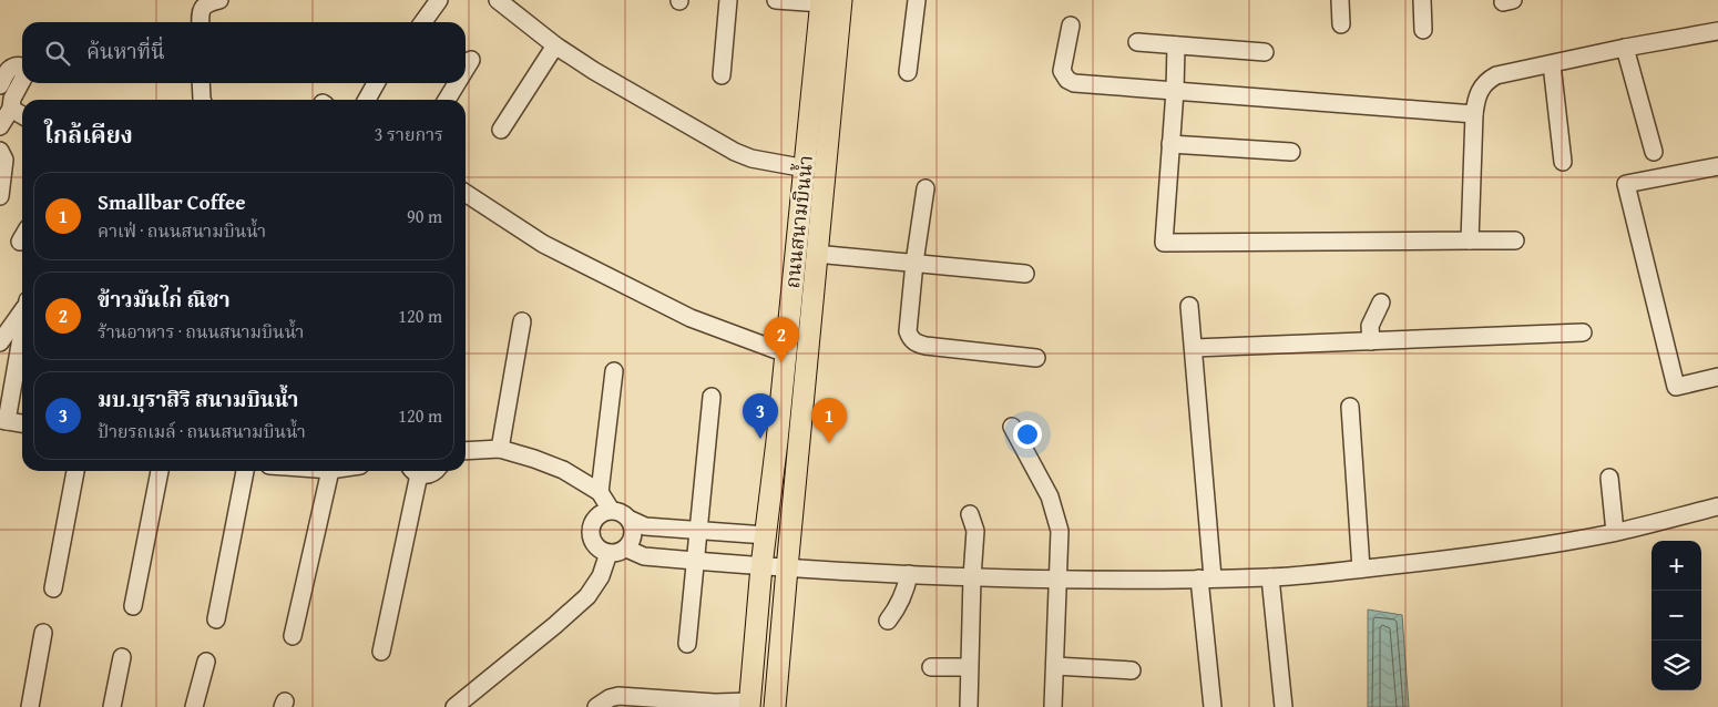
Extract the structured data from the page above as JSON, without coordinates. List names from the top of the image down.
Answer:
{
  "streets": {
    "main road": ["ถนนสนามบินน้ำ"]
  },
  "page": {
    "search": "ค้นหาที่นี่",
    "heading": ["ใกล้เคียง", "3 รายการ"],
    "list": [
      {
        "mark": "1",
        "name": "Smallbar Coffee",
        "note": "คาเฟ่ · ถนนสนามบินน้ำ",
        "value": "90 m"
      },
      {
        "mark": "2",
        "name": "ข้าวมันไก่ ณิชา",
        "note": "ร้านอาหาร · ถนนสนามบินน้ำ",
        "value": "120 m"
      },
      {
        "mark": "3",
        "name": "มบ.บุราสิริ สนามบินน้ำ",
        "note": "ป้ายรถเมล์ · ถนนสนามบินน้ำ",
        "value": "120 m"
      }
    ],
    "pins": ["2", "3", "1"],
    "map_buttons": ["+", "−"]
  }
}
